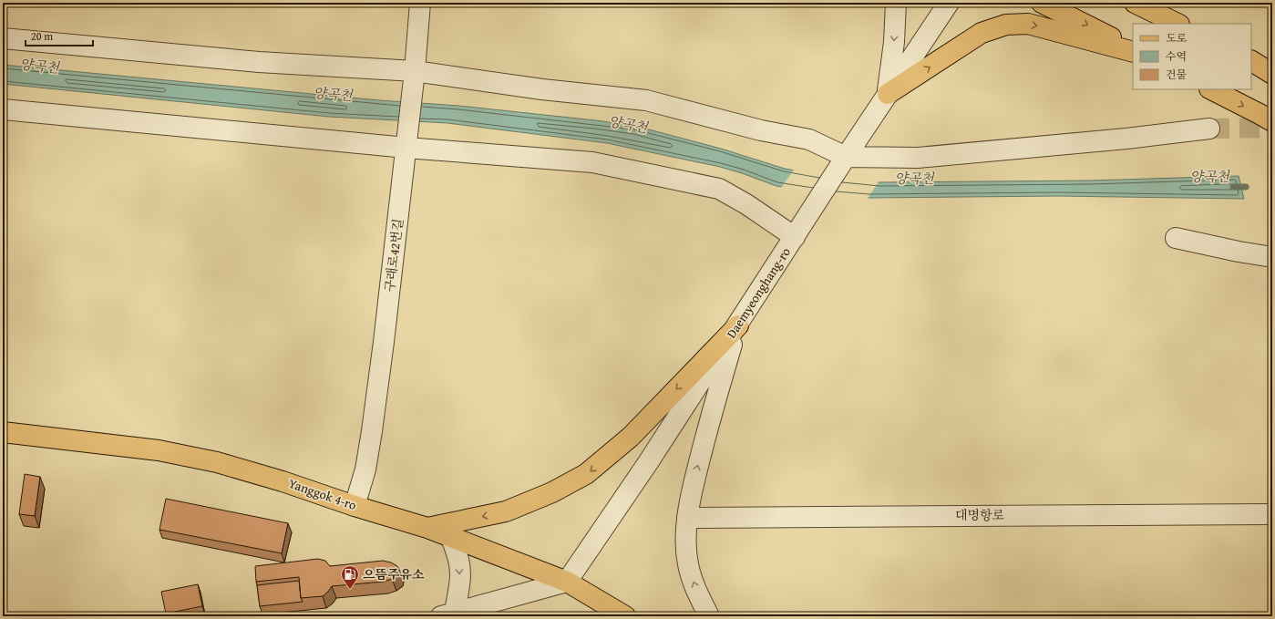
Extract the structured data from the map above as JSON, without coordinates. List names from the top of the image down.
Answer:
{
  "streets": {
    "main road": ["Yanggok 4-ro"],
    "street": ["구래로42번길", "Daemyeonghang-ro", "대명항로"]
  },
  "crossings": [
    ["구래로42번길", "Yanggok 4-ro"],
    ["Daemyeonghang-ro", "Yanggok 4-ro"]
  ],
  "water": ["양곡천"],
  "places": {
    "fuel station": ["으뜸주유소"]
  },
  "legend": ["도로", "수역", "건물"],
  "scale_bar": "20 m"
}
